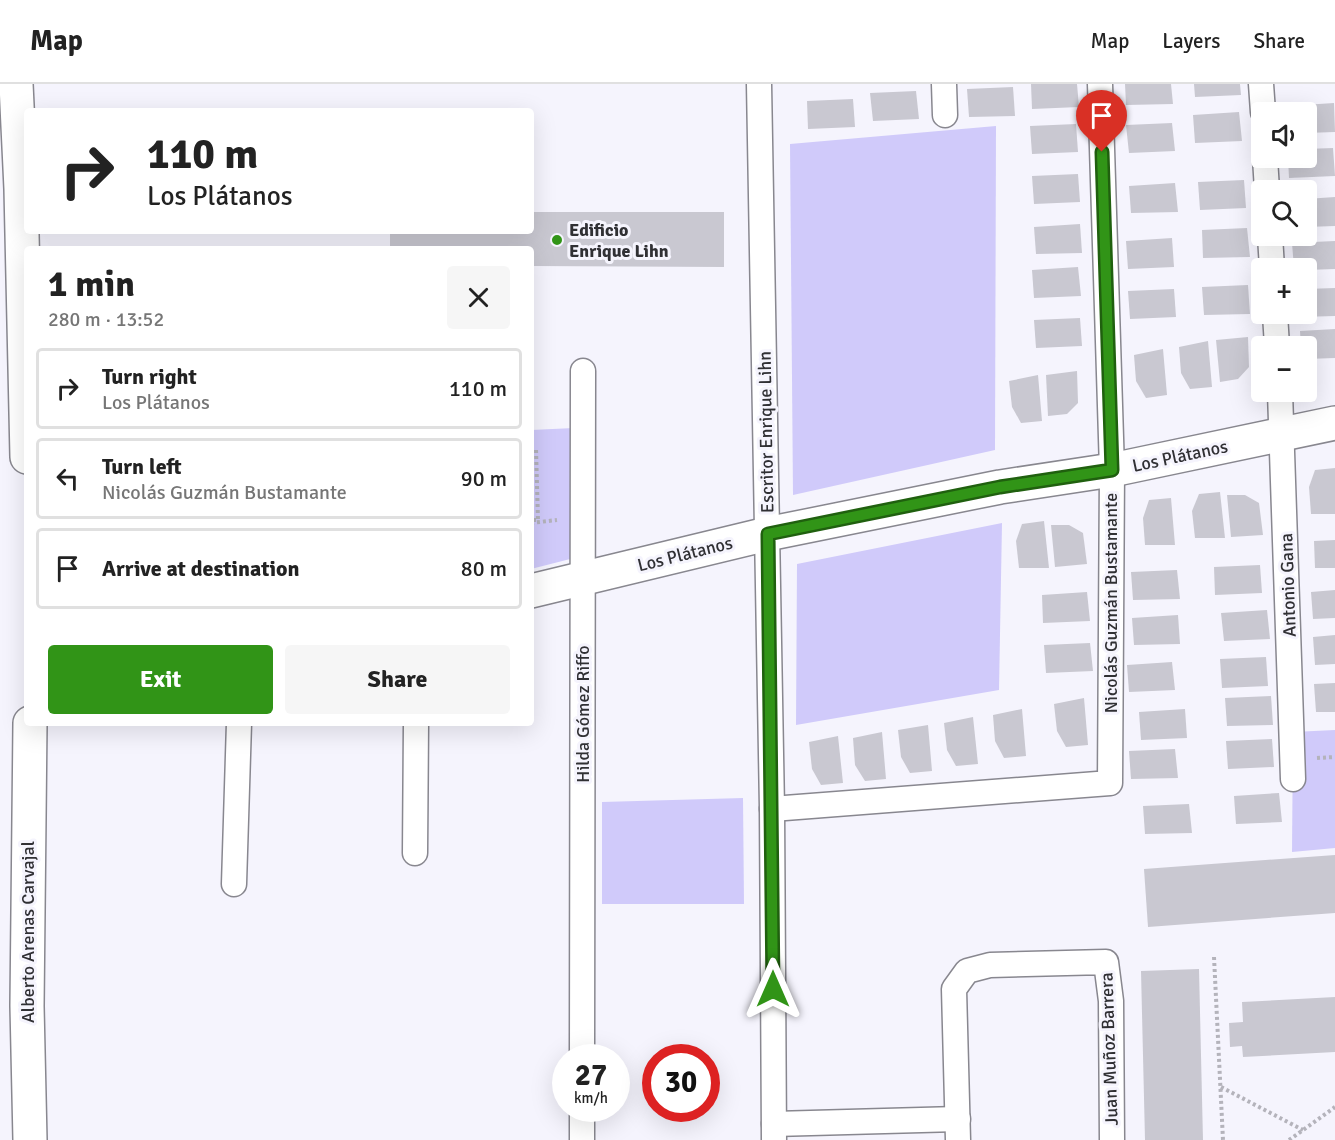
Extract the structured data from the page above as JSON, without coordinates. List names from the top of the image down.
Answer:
{
  "streets": {
    "street": [
      "Escritor Enrique Lihn",
      "Los Plátanos",
      "Antonio Gana",
      "Nicolás Guzmán Bustamante",
      "Hilda Gómez Riffo",
      "Alberto Arenas Carvajal",
      "Juan Muñoz Barrera"
    ]
  },
  "crossings": [
    ["Escritor Enrique Lihn", "Los Plátanos"],
    ["Escritor Enrique Lihn", "Nicolás Guzmán Bustamante"],
    ["Escritor Enrique Lihn", "Juan Muñoz Barrera"],
    ["Los Plátanos", "Antonio Gana"],
    ["Los Plátanos", "Nicolás Guzmán Bustamante"],
    ["Los Plátanos", "Hilda Gómez Riffo"]
  ],
  "places": ["Edificio Enrique Lihn"],
  "page": {
    "header": "Map",
    "nav": ["Map", "Layers", "Share"],
    "map_buttons": ["+", "−"],
    "turn": ["110 m", "Los Plátanos"],
    "heading": ["1 min", "280 m · 13:52"],
    "list": [
      {
        "name": "Turn right",
        "note": "Los Plátanos",
        "value": "110 m"
      },
      {
        "name": "Turn left",
        "note": "Nicolás Guzmán Bustamante",
        "value": "90 m"
      },
      {
        "name": "Arrive at destination",
        "value": "80 m"
      }
    ],
    "buttons": ["Exit", "Share"],
    "speed": "27 km/h",
    "limit": "30"
  }
}
